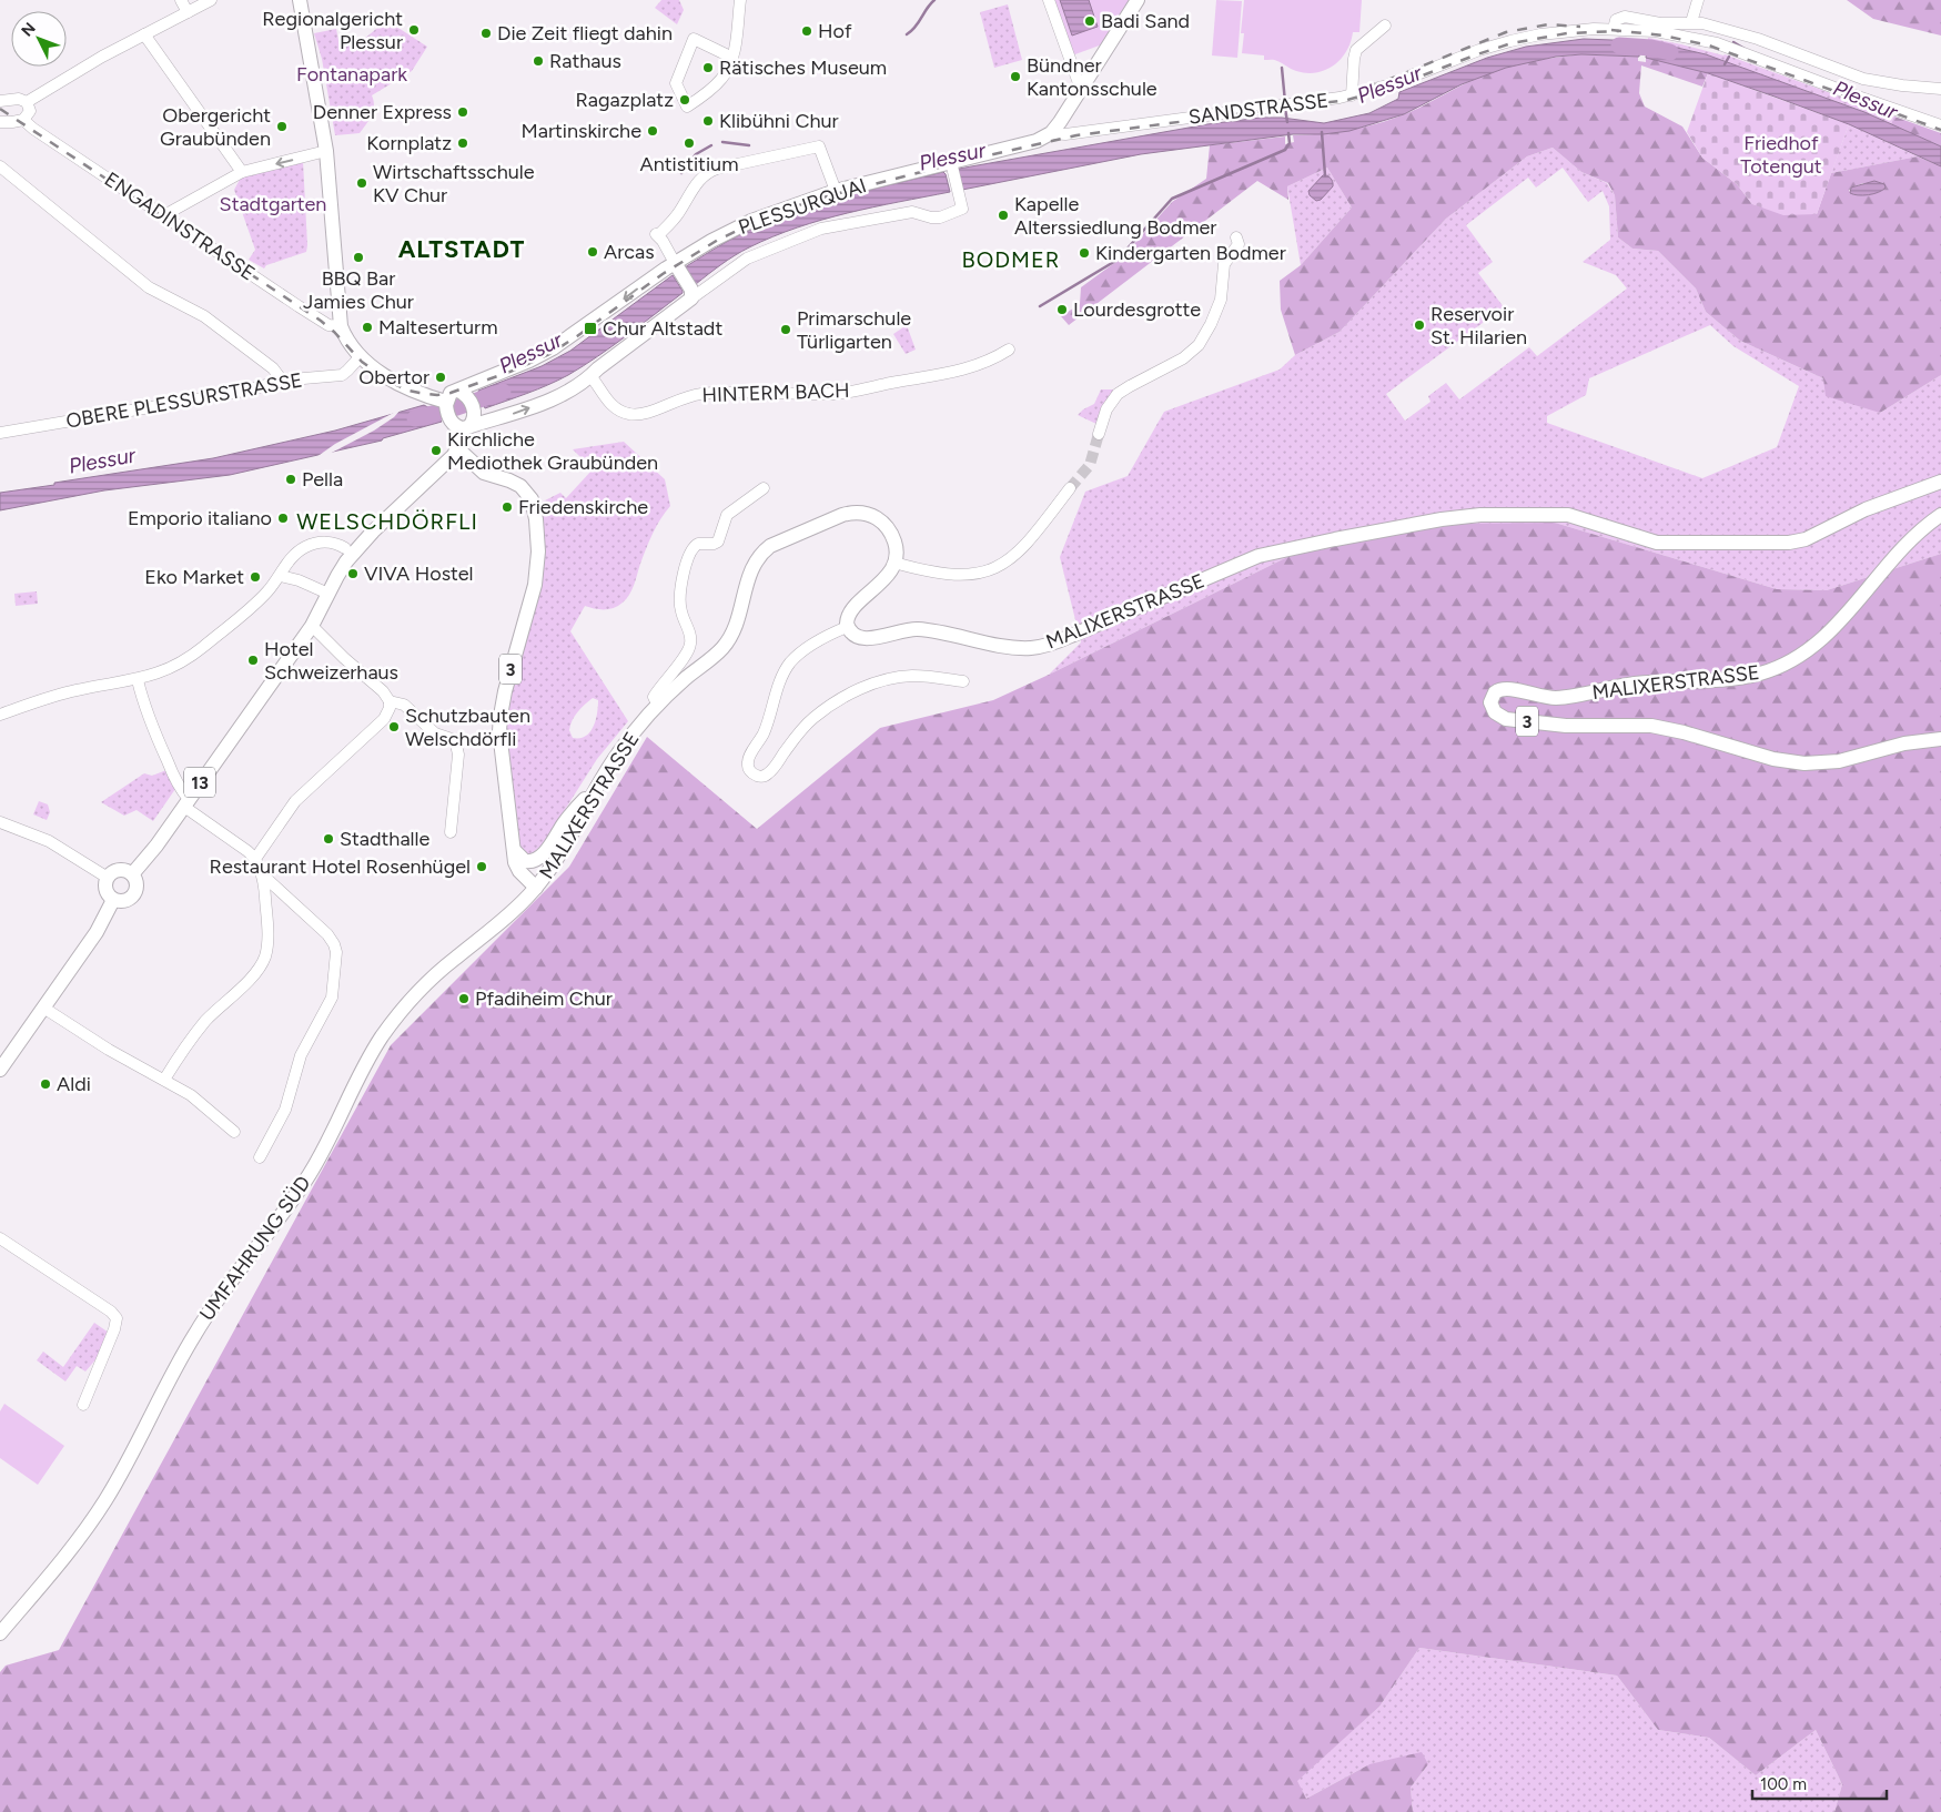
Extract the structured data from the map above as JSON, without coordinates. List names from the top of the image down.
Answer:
{
  "streets": {
    "main road": [
      "PLESSURQUAI",
      "MALIXERSTRASSE",
      "3",
      "13",
      "UMFAHRUNG SÜD"
    ],
    "street": [
      "SANDSTRASSE",
      "ENGADINSTRASSE",
      "HINTERM BACH",
      "OBERE PLESSURSTRASSE"
    ]
  },
  "crossings": [
    ["SANDSTRASSE", "PLESSURQUAI"],
    ["MALIXERSTRASSE", "13"],
    ["MALIXERSTRASSE", "UMFAHRUNG SÜD"]
  ],
  "districts": ["ALTSTADT", "BODMER", "WELSCHDÖRFLI"],
  "water": ["Plessur"],
  "parks": ["Fontanapark", "Friedhof Totengut", "Stadtgarten"],
  "places": {
    "other": [
      "Badi Sand",
      "Regionalgericht Plessur",
      "Hof",
      "Die Zeit fliegt dahin",
      "Rathaus",
      "Rätisches Museum",
      "Bündner Kantonsschule",
      "Ragazplatz",
      "Denner Express",
      "Klibühni Chur",
      "Obergericht Graubünden",
      "Martinskirche",
      "Kornplatz",
      "Antistitium",
      "Wirtschaftsschule KV Chur",
      "Kapelle Alterssiedlung Bodmer",
      "Arcas",
      "Kindergarten Bodmer",
      "BBQ Bar Jamies Chur",
      "Lourdesgrotte",
      "Reservoir St. Hilarien",
      "Malteserturm",
      "Primarschule Türligarten",
      "Obertor",
      "Kirchliche Mediothek Graubünden",
      "Pella",
      "Friedenskirche",
      "Emporio italiano",
      "VIVA Hostel",
      "Eko Market",
      "Hotel Schweizerhaus",
      "Schutzbauten Welschdörfli",
      "Stadthalle",
      "Restaurant Hotel Rosenhügel",
      "Pfadiheim Chur",
      "Aldi"
    ],
    "transit": ["Chur Altstadt"]
  },
  "scale_bar": "100 m",
  "north": "top left"
}
